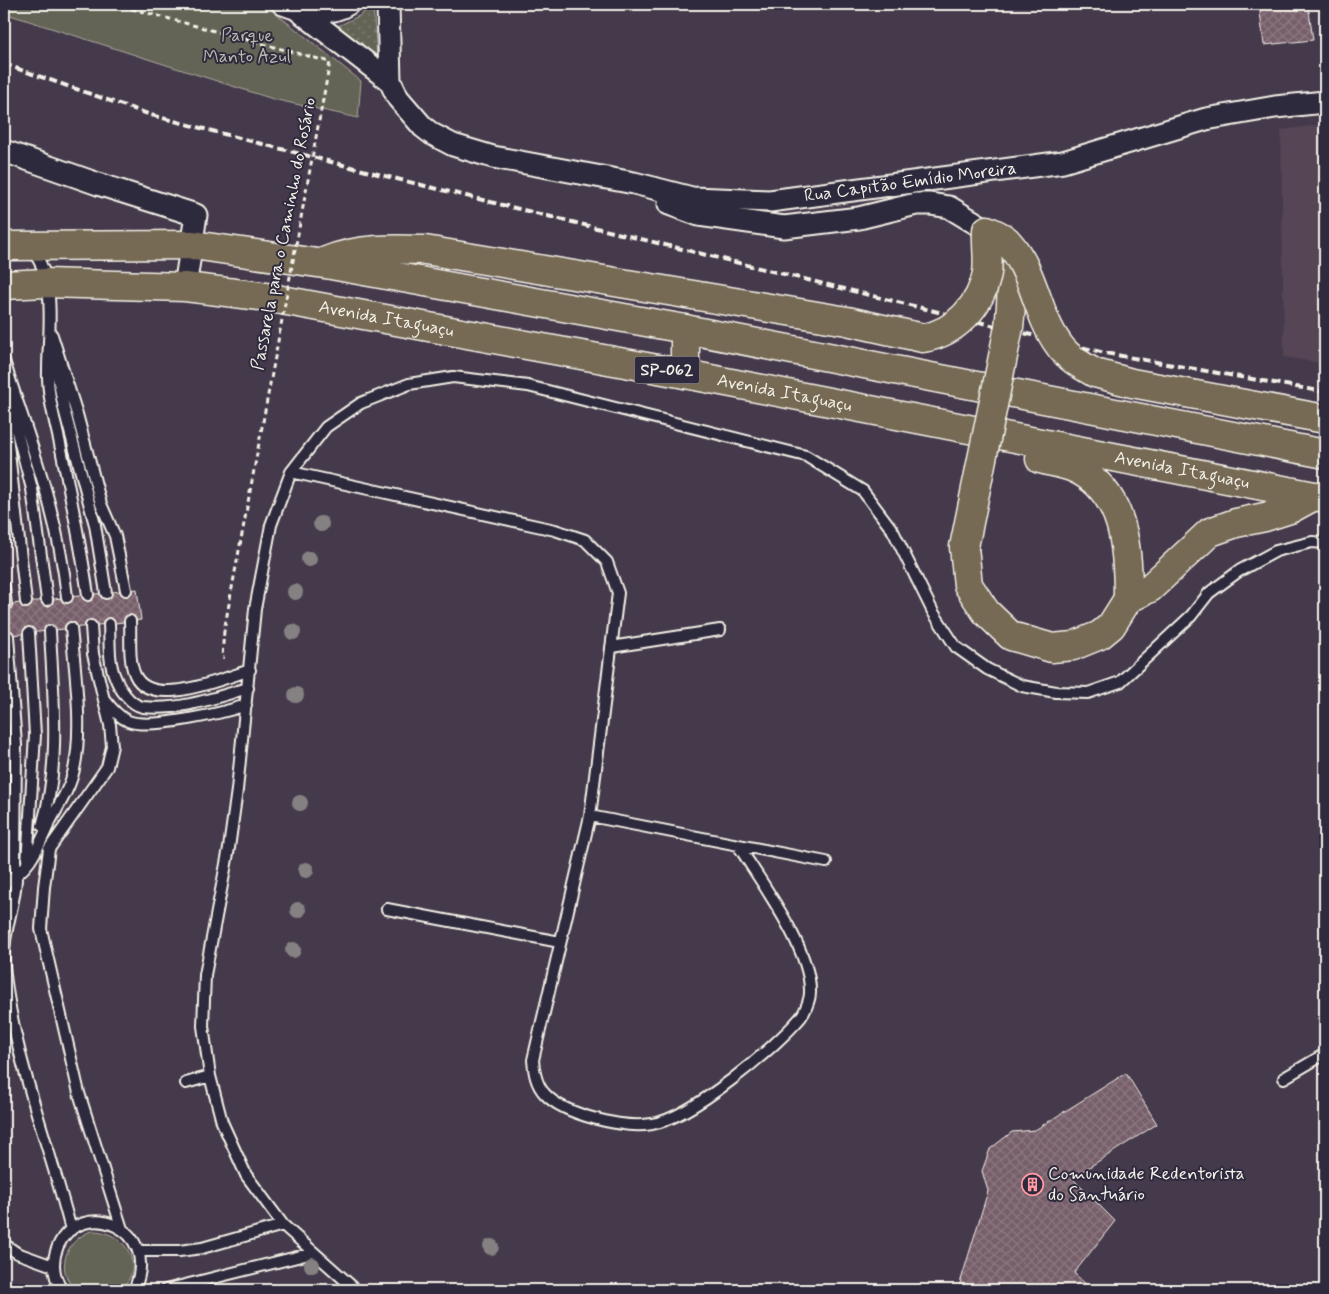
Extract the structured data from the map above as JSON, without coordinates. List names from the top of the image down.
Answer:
{
  "streets": {
    "main road": ["Avenida Itaguaçu", "SP-062"],
    "street": ["Rua Capitão Emídio Moreira"],
    "path": ["Passarela para o Caminho do Rosário"]
  },
  "parks": ["Parque Manto Azul"],
  "places": {
    "building": ["Comunidade Redentorista do Santuário"]
  }
}
